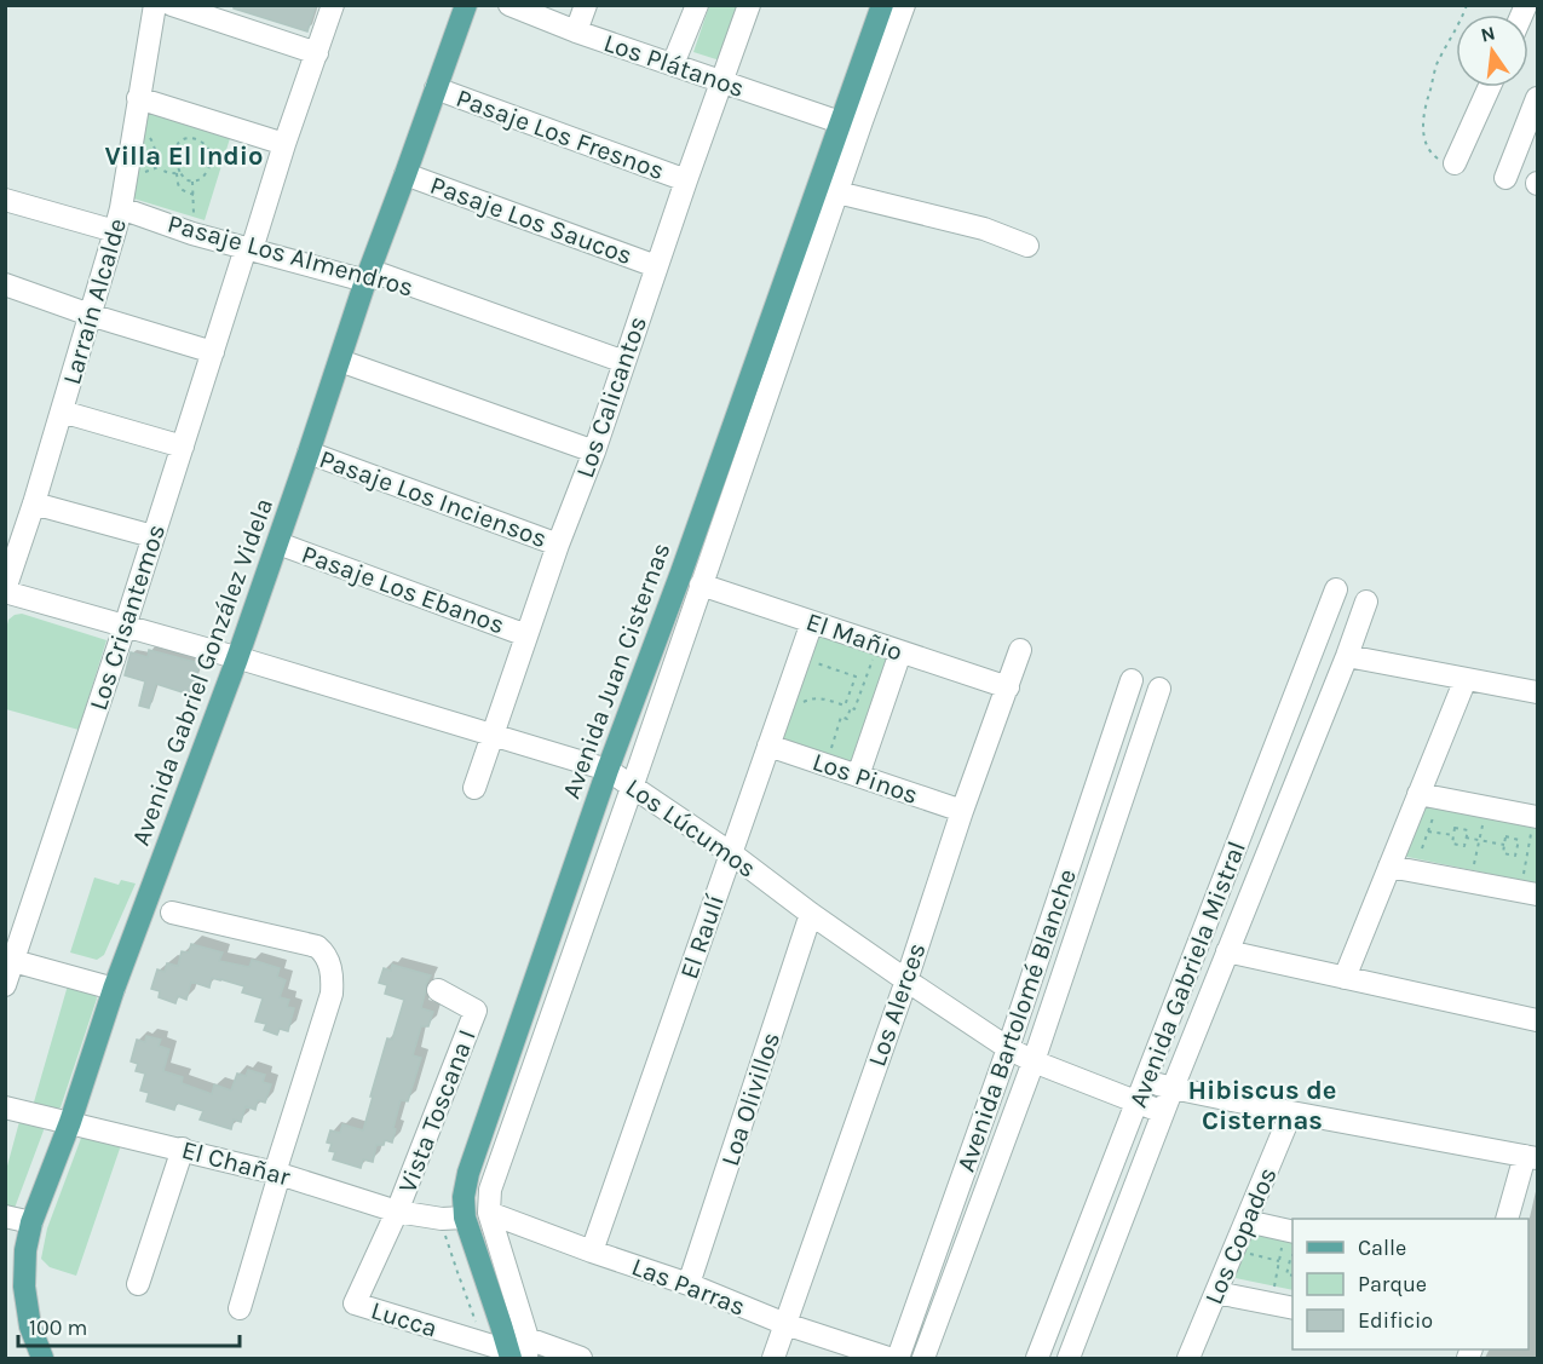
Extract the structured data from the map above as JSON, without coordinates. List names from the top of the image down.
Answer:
{
  "streets": {
    "main road": ["Avenida Juan Cisternas", "Avenida Gabriel González Videla"],
    "street": [
      "Los Plátanos",
      "Pasaje Los Fresnos",
      "Pasaje Los Saucos",
      "Pasaje Los Almendros",
      "Larraín Alcalde",
      "Los Calicantos",
      "Pasaje Los Inciensos",
      "Pasaje Los Ebanos",
      "Los Crisantemos",
      "El Mañio",
      "Los Pinos",
      "Los Lúcumos",
      "El Raulí",
      "Avenida Gabriela Mistral",
      "Los Alerces",
      "Avenida Bartolomé Blanche",
      "Loa Olivillos",
      "Vista Toscana I",
      "El Chañar",
      "Los Copados",
      "Las Parras",
      "Lucca"
    ]
  },
  "crossings": [
    ["Los Plátanos", "Los Calicantos"],
    ["Los Plátanos", "Avenida Juan Cisternas"],
    ["Pasaje Los Fresnos", "Los Calicantos"],
    ["Pasaje Los Fresnos", "Avenida Gabriel González Videla"],
    ["Pasaje Los Saucos", "Los Calicantos"],
    ["Pasaje Los Saucos", "Avenida Gabriel González Videla"],
    ["Pasaje Los Almendros", "Larraín Alcalde"],
    ["Pasaje Los Almendros", "Los Calicantos"],
    ["Pasaje Los Almendros", "Los Crisantemos"],
    ["Pasaje Los Almendros", "Avenida Gabriel González Videla"],
    ["Larraín Alcalde", "Los Lúcumos"],
    ["Los Calicantos", "Pasaje Los Inciensos"],
    ["Los Calicantos", "Pasaje Los Ebanos"],
    ["Los Calicantos", "Los Lúcumos"],
    ["Pasaje Los Inciensos", "Avenida Gabriel González Videla"],
    ["Pasaje Los Ebanos", "Avenida Gabriel González Videla"],
    ["Los Crisantemos", "Los Lúcumos"],
    ["El Mañio", "Avenida Juan Cisternas"],
    ["El Mañio", "El Raulí"],
    ["El Mañio", "Los Alerces"],
    ["Avenida Juan Cisternas", "Los Lúcumos"],
    ["Avenida Juan Cisternas", "El Chañar"],
    ["Avenida Juan Cisternas", "Las Parras"],
    ["Avenida Juan Cisternas", "Lucca"],
    ["Avenida Gabriel González Videla", "Los Lúcumos"],
    ["Avenida Gabriel González Videla", "El Chañar"],
    ["Los Pinos", "El Raulí"],
    ["Los Pinos", "Los Alerces"],
    ["Los Lúcumos", "El Raulí"],
    ["Los Lúcumos", "Avenida Gabriela Mistral"],
    ["Los Lúcumos", "Los Alerces"],
    ["Los Lúcumos", "Avenida Bartolomé Blanche"],
    ["Los Lúcumos", "Loa Olivillos"],
    ["El Raulí", "Las Parras"],
    ["Los Alerces", "Las Parras"],
    ["Loa Olivillos", "Las Parras"],
    ["Vista Toscana I", "El Chañar"],
    ["Vista Toscana I", "Lucca"],
    ["El Chañar", "Lucca"]
  ],
  "districts": ["Villa El Indio", "Hibiscus de Cisternas"],
  "legend": ["Calle", "Parque", "Edificio"],
  "scale_bar": "100 m",
  "north": "top"
}
